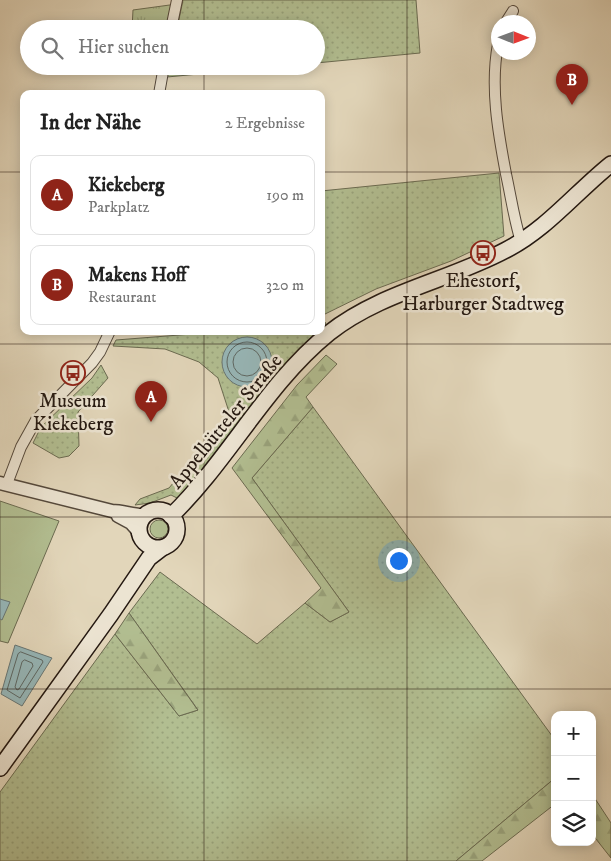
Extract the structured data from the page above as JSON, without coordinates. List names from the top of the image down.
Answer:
{
  "streets": {
    "main road": ["Appelbütteler Straße"]
  },
  "places": {
    "bus stop": ["Ehestorf, Harburger Stadtweg", "Museum Kiekeberg"]
  },
  "north": "right",
  "page": {
    "search": "Hier suchen",
    "pins": ["B", "A"],
    "heading": ["In der Nähe", "2 Ergebnisse"],
    "list": [
      {
        "mark": "A",
        "name": "Kiekeberg",
        "note": "Parkplatz",
        "value": "190 m"
      },
      {
        "mark": "B",
        "name": "Makens Hoff",
        "note": "Restaurant",
        "value": "320 m"
      }
    ],
    "map_buttons": ["+", "−"]
  }
}
